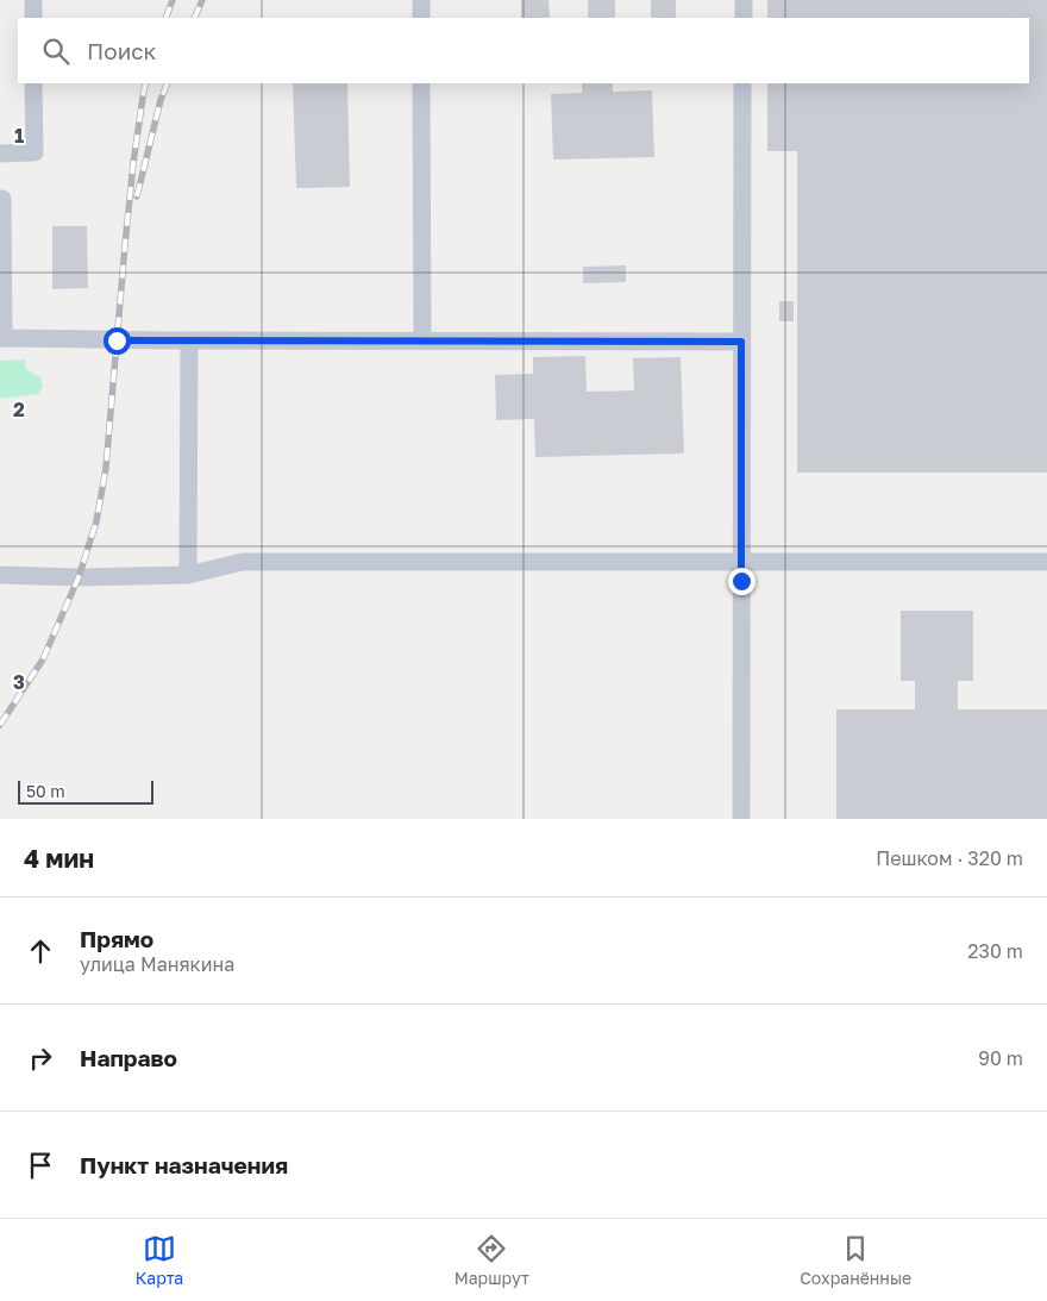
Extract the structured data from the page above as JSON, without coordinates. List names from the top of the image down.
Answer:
{
  "scale_bar": "50 m",
  "page": {
    "search": "Поиск",
    "scale": "50 m",
    "heading": ["4 мин", "Пешком · 320 m"],
    "list": [
      ["Прямо", "улица Манякина", "230 m"],
      ["Направо", "90 m"],
      "Пункт назначения"
    ],
    "nav": ["Карта", "Маршрут", "Сохранённые"]
  },
  "grid": {
    "rows": ["1", "2", "3"]
  }
}
